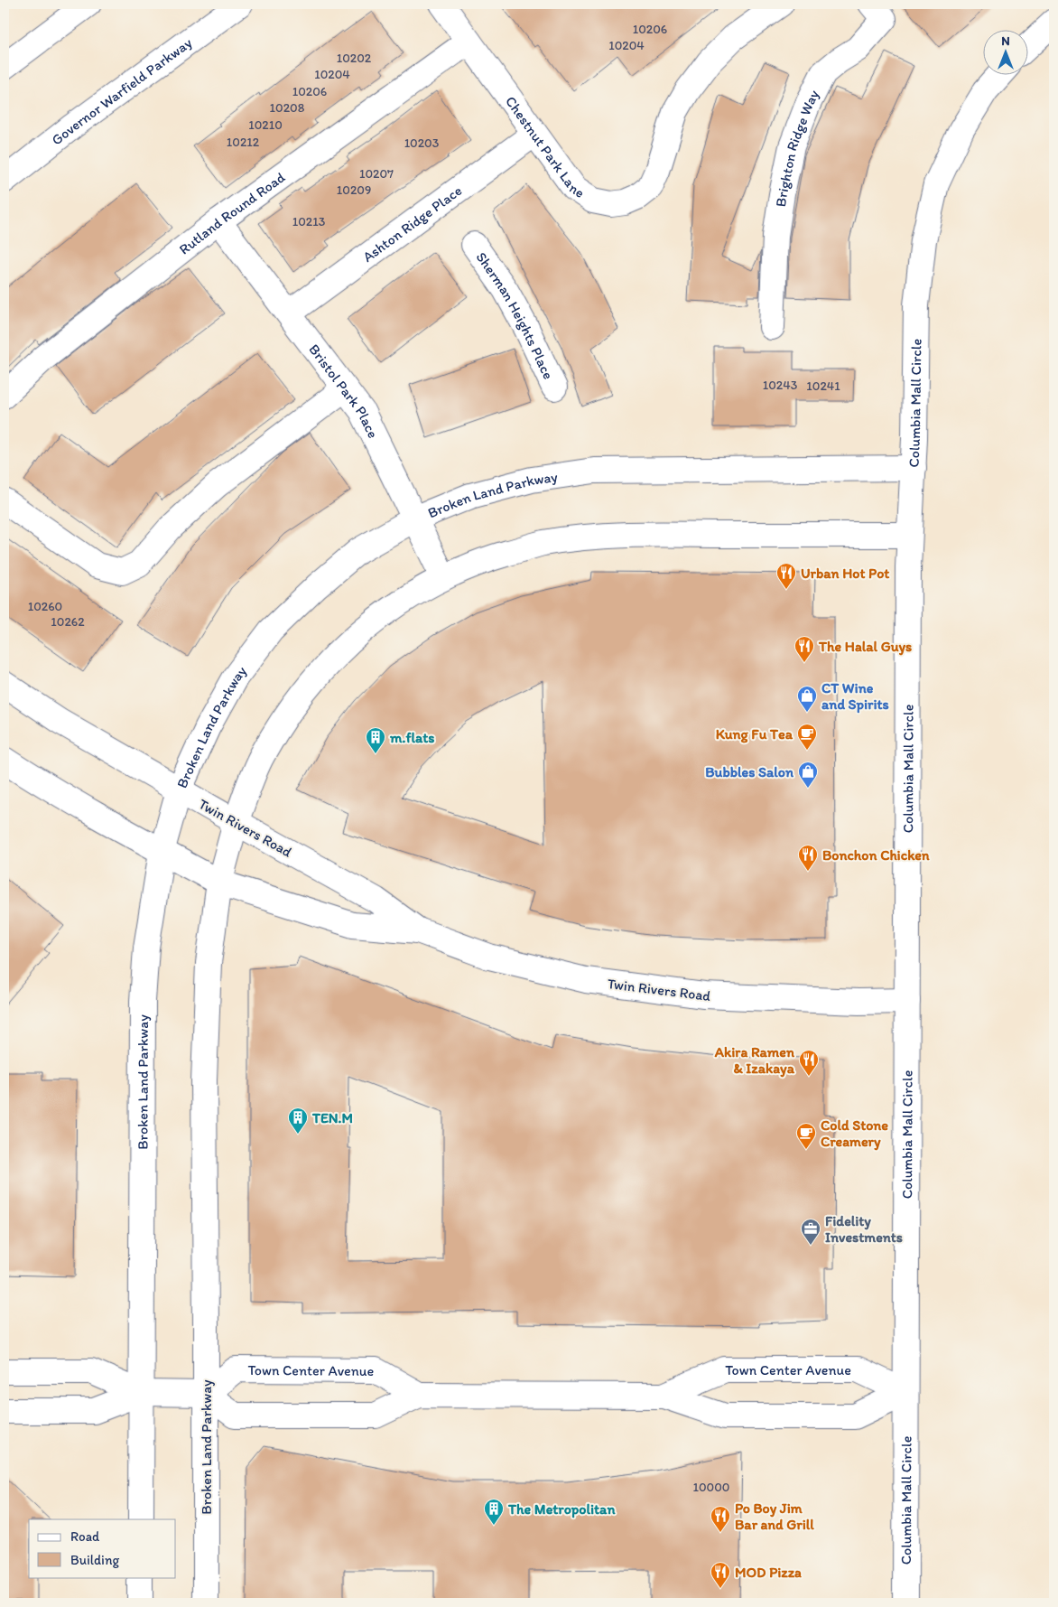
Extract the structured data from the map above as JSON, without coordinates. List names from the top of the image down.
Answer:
{
  "streets": {
    "street": [
      "Governor Warfield Parkway",
      "Chestnut Park Lane",
      "Brighton Ridge Way",
      "Rutland Round Road",
      "Ashton Ridge Place",
      "Sherman Heights Place",
      "Bristol Park Place",
      "Columbia Mall Circle",
      "Broken Land Parkway",
      "Twin Rivers Road",
      "Town Center Avenue"
    ]
  },
  "crossings": [
    ["Chestnut Park Lane", "Rutland Round Road"],
    ["Chestnut Park Lane", "Ashton Ridge Place"],
    ["Rutland Round Road", "Bristol Park Place"],
    ["Ashton Ridge Place", "Bristol Park Place"],
    ["Bristol Park Place", "Broken Land Parkway"],
    ["Columbia Mall Circle", "Broken Land Parkway"],
    ["Columbia Mall Circle", "Twin Rivers Road"],
    ["Columbia Mall Circle", "Town Center Avenue"],
    ["Broken Land Parkway", "Twin Rivers Road"],
    ["Broken Land Parkway", "Town Center Avenue"]
  ],
  "places": {
    "restaurant": [
      "Urban Hot Pot",
      "The Halal Guys",
      "Bonchon Chicken",
      "Akira Ramen & Izakaya",
      "Po Boy Jim Bar and Grill",
      "MOD Pizza"
    ],
    "shop": ["CT Wine and Spirits", "Bubbles Salon"],
    "cafe": ["Kung Fu Tea", "Cold Stone Creamery"],
    "building": ["m.flats", "TEN.M", "The Metropolitan"],
    "office": ["Fidelity Investments"]
  },
  "house_numbers": [
    "10206",
    "10204",
    "10202",
    "10204",
    "10206",
    "10208",
    "10210",
    "10212",
    "10203",
    "10207",
    "10209",
    "10213",
    "10243",
    "10241",
    "10260",
    "10262",
    "10000"
  ],
  "legend": ["Road", "Building"],
  "north": "top"
}
